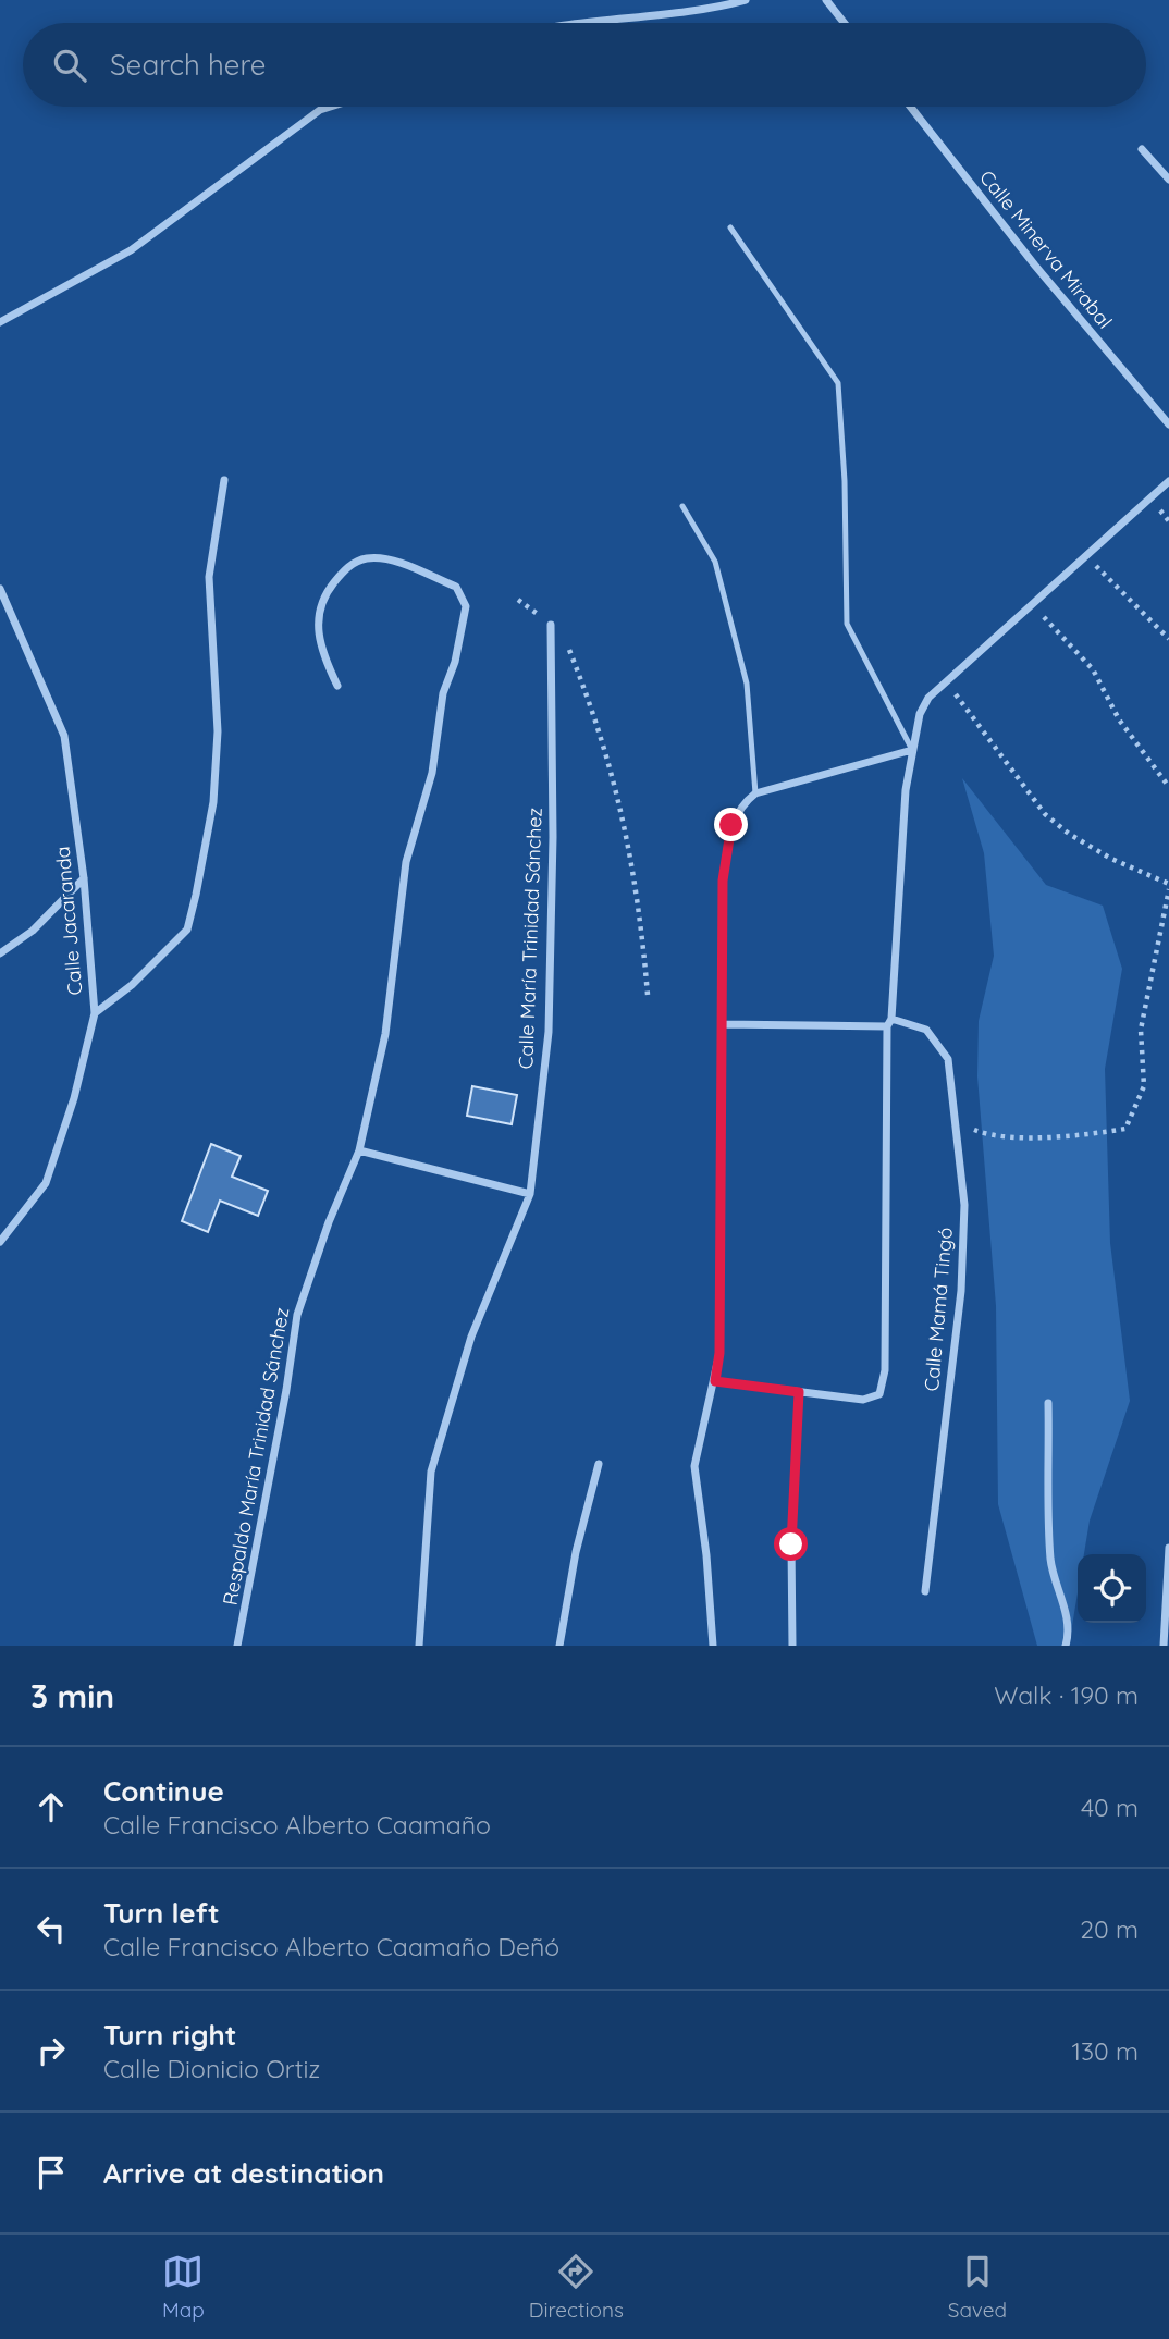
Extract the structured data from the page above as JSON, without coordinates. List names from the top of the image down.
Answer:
{
  "streets": {
    "street": [
      "Calle Minerva Mirabal",
      "Calle Jacaranda",
      "Calle María Trinidad Sánchez",
      "Calle Mamá Tingó",
      "Respaldo María Trinidad Sánchez"
    ]
  },
  "page": {
    "search": "Search here",
    "heading": ["3 min", "Walk · 190 m"],
    "list": [
      ["Continue", "Calle Francisco Alberto Caamaño", "40 m"],
      ["Turn left", "Calle Francisco Alberto Caamaño Deñó", "20 m"],
      ["Turn right", "Calle Dionicio Ortiz", "130 m"],
      "Arrive at destination"
    ],
    "nav": ["Map", "Directions", "Saved"]
  }
}
